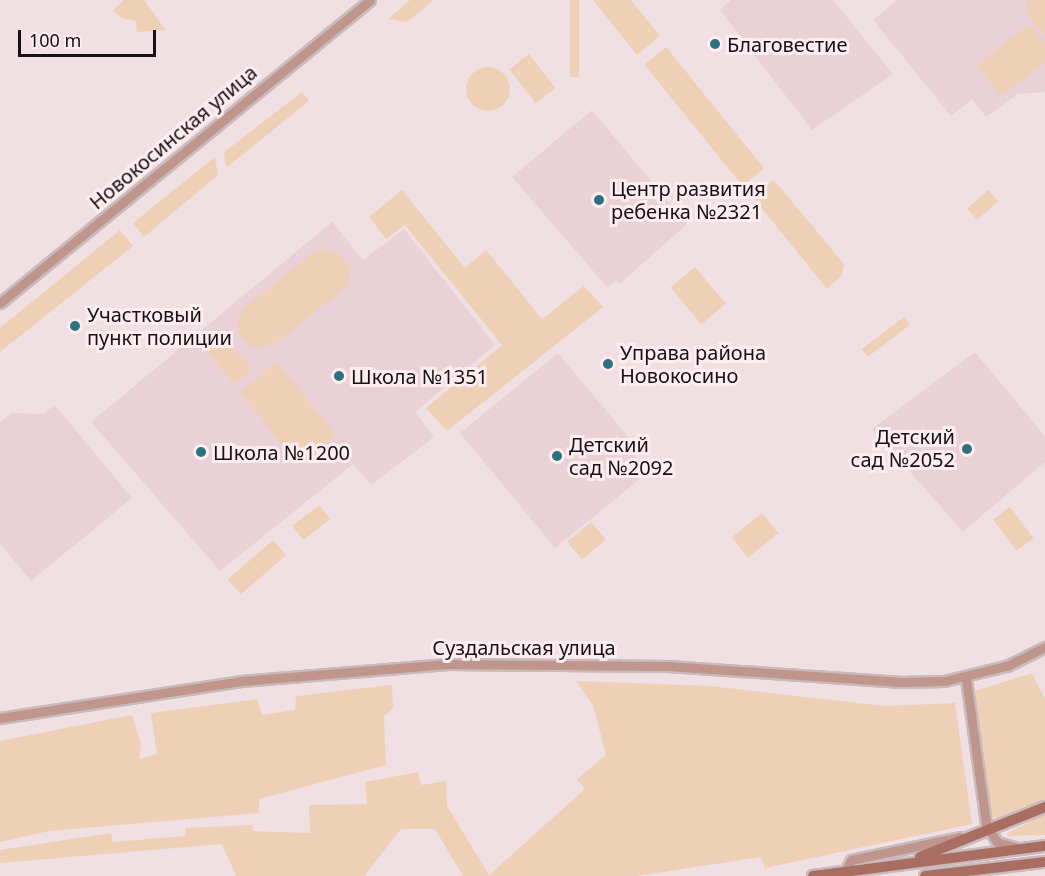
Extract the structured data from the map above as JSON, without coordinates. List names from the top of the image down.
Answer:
{
  "streets": {
    "street": ["Новокосинская улица", "Суздальская улица"]
  },
  "places": [
    "Благовестие",
    "Центр развития ребенка №2321",
    "Участковый пункт полиции",
    "Управа района Новокосино",
    "Школа №1351",
    "Детский сад №2052",
    "Школа №1200",
    "Детский сад №2092"
  ],
  "scale_bar": "100 m"
}
